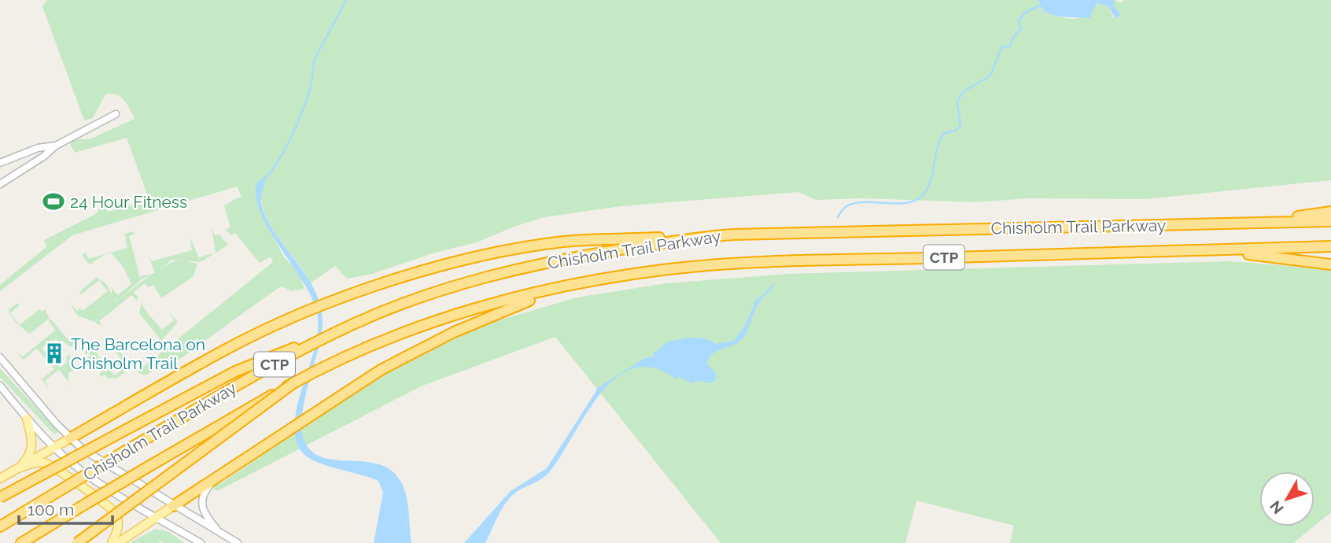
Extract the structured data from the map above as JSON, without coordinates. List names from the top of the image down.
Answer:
{
  "streets": {
    "highway": ["Chisholm Trail Parkway", "CTP"]
  },
  "places": {
    "sports": ["24 Hour Fitness"],
    "building": ["The Barcelona on Chisholm Trail"]
  },
  "scale_bar": "100 m",
  "north": "bottom left"
}
